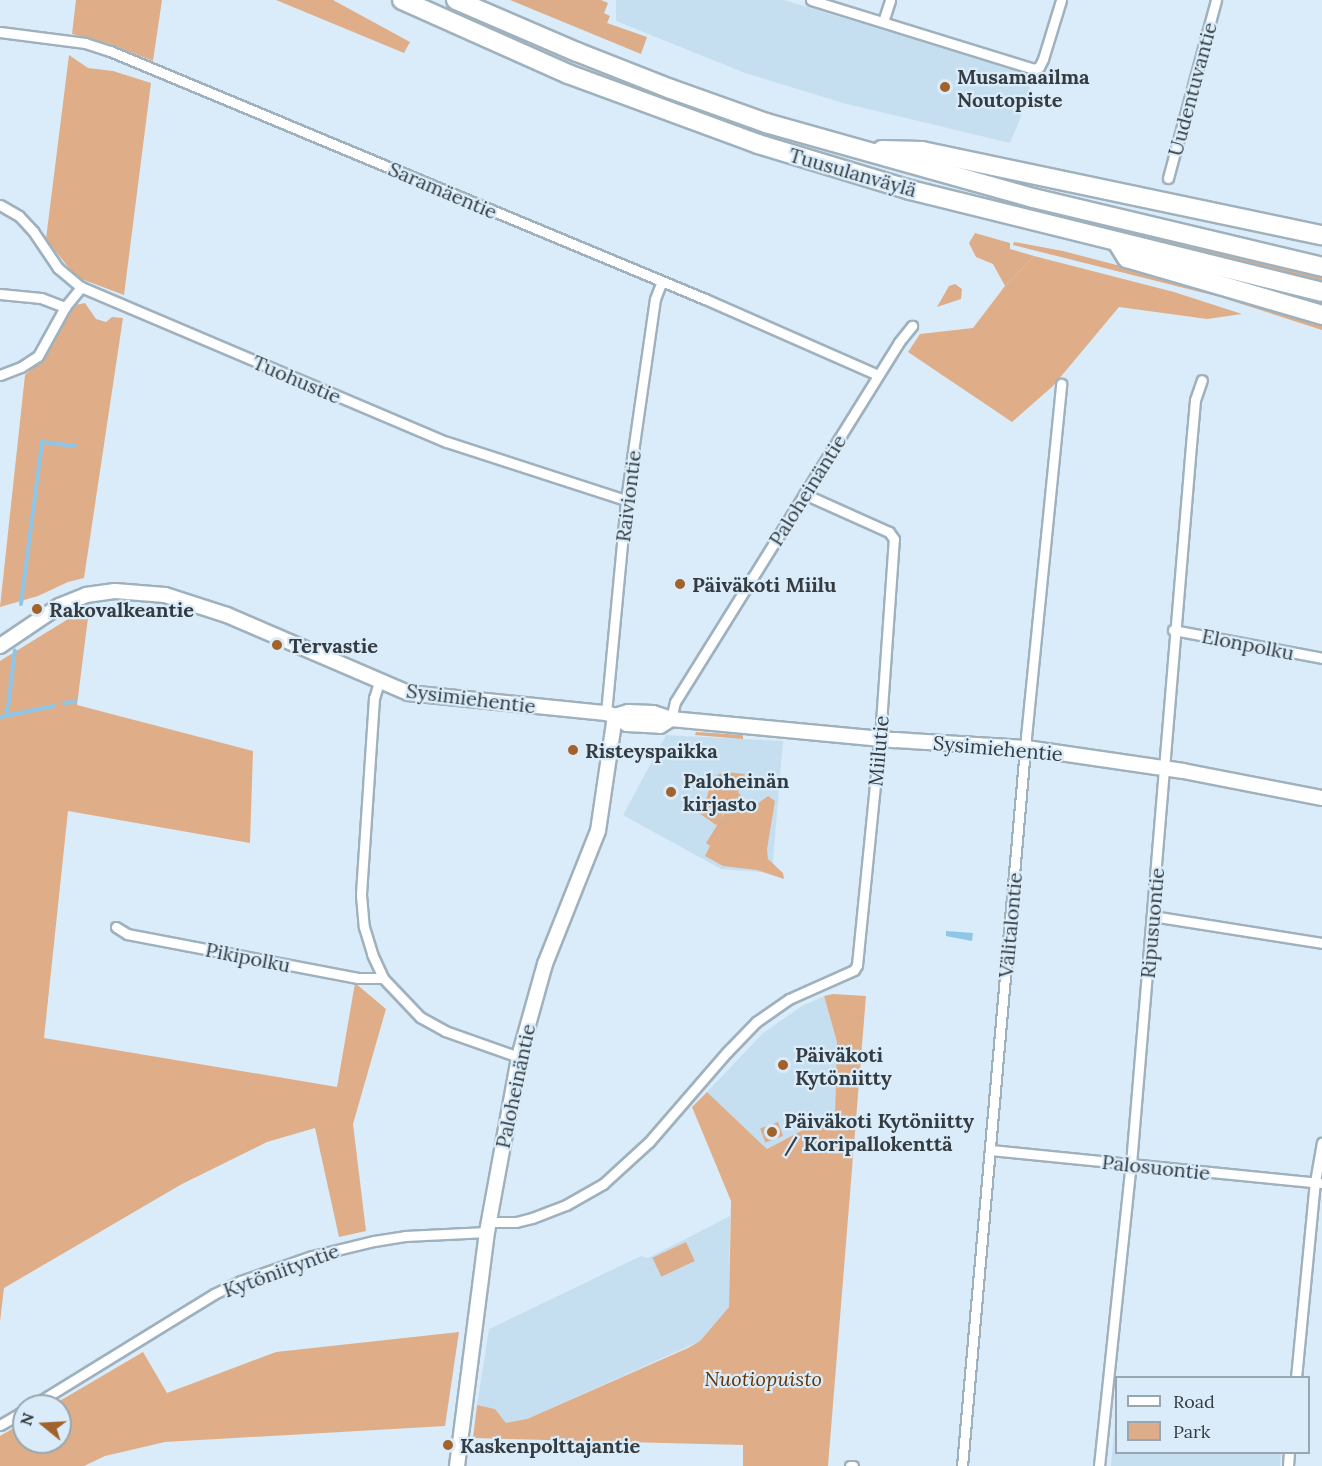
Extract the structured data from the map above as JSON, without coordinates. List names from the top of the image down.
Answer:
{
  "streets": {
    "highway": ["Tuusulanväylä"],
    "street": [
      "Uudentuvantie",
      "Saramäentie",
      "Tuohustie",
      "Paloheinäntie",
      "Raiviontie",
      "Elonpolku",
      "Sysimiehentie",
      "Miilutie",
      "Ripusuontie",
      "Välitalontie",
      "Pikipolku",
      "Palosuontie",
      "Kytöniityntie"
    ]
  },
  "crossings": [
    ["Saramäentie", "Paloheinäntie"],
    ["Saramäentie", "Raiviontie"],
    ["Tuohustie", "Raiviontie"],
    ["Paloheinäntie", "Raiviontie"],
    ["Paloheinäntie", "Sysimiehentie"],
    ["Paloheinäntie", "Miilutie"],
    ["Paloheinäntie", "Kytöniityntie"],
    ["Raiviontie", "Sysimiehentie"],
    ["Elonpolku", "Ripusuontie"],
    ["Sysimiehentie", "Miilutie"],
    ["Sysimiehentie", "Ripusuontie"],
    ["Sysimiehentie", "Välitalontie"],
    ["Miilutie", "Kytöniityntie"],
    ["Ripusuontie", "Palosuontie"],
    ["Välitalontie", "Palosuontie"]
  ],
  "parks": ["Nuotiopuisto"],
  "places": [
    "Musamaailma Noutopiste",
    "Päiväkoti Miilu",
    "Rakovalkeantie",
    "Tervastie",
    "Risteyspaikka",
    "Paloheinän kirjasto",
    "Päiväkoti Kytöniitty",
    "Päiväkoti Kytöniitty / Koripallokenttä",
    "Kaskenpolttajantie"
  ],
  "legend": ["Road", "Park"],
  "north": "left"
}
